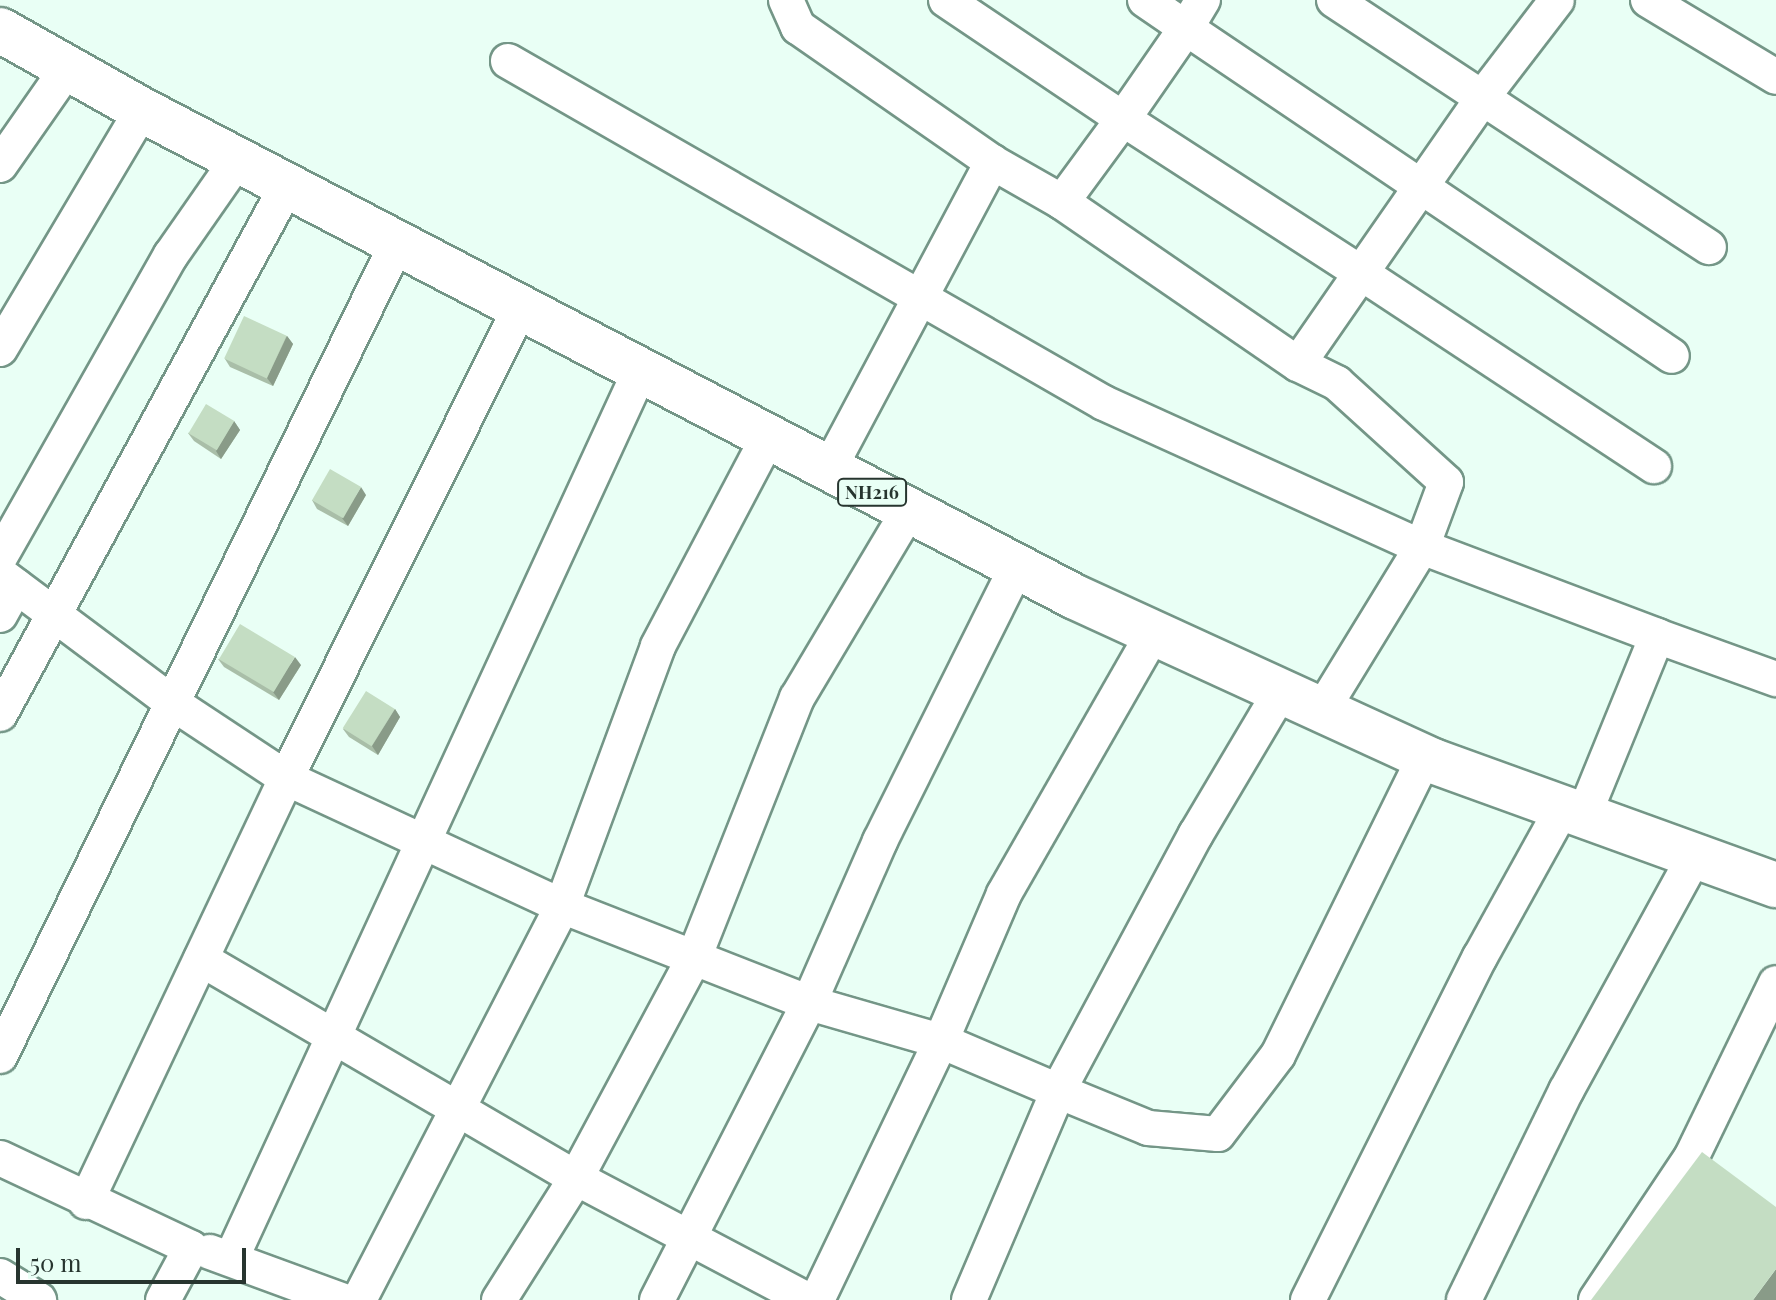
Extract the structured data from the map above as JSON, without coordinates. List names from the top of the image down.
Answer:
{
  "streets": {
    "highway": ["NH216"]
  },
  "scale_bar": "50 m"
}
